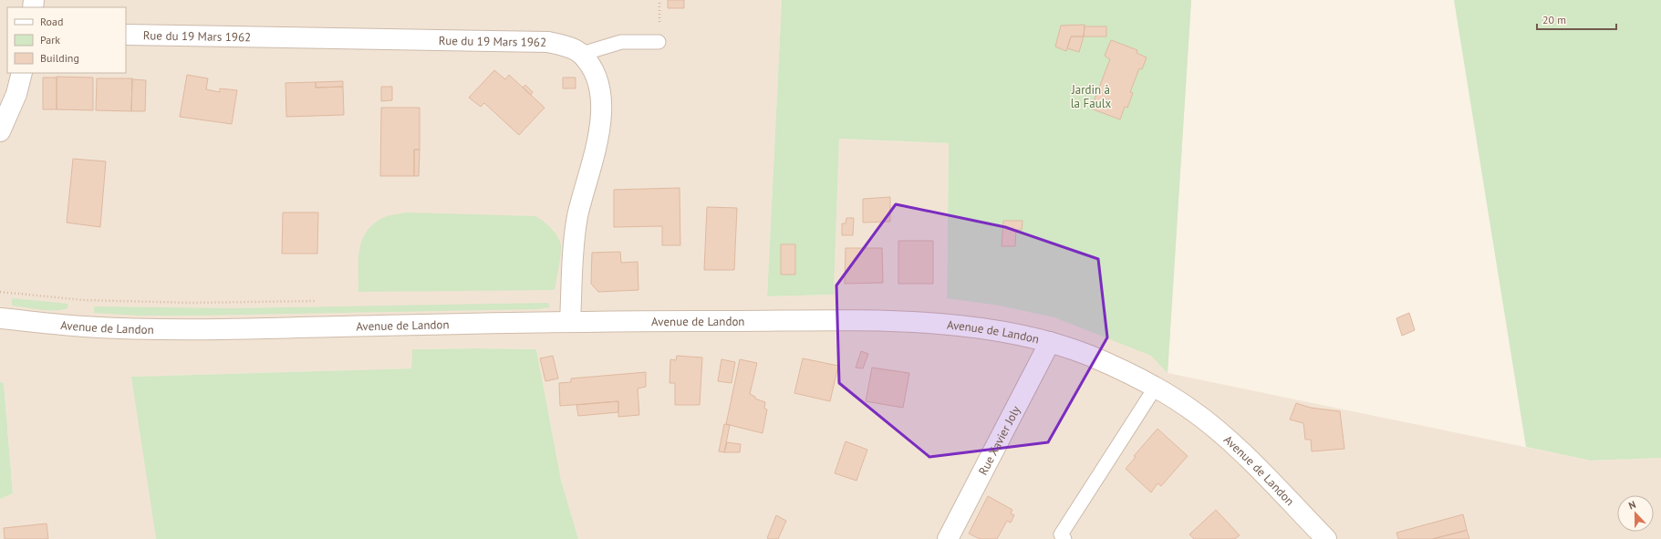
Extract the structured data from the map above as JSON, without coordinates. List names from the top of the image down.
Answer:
{
  "streets": {
    "street": ["Rue du 19 Mars 1962", "Avenue de Landon", "Rue Xavier Joly"]
  },
  "crossings": [
    ["Avenue de Landon", "Rue Xavier Joly"]
  ],
  "parks": ["Jardin à la Faulx"],
  "legend": ["Road", "Park", "Building"],
  "scale_bar": "20 m",
  "north": "top"
}
